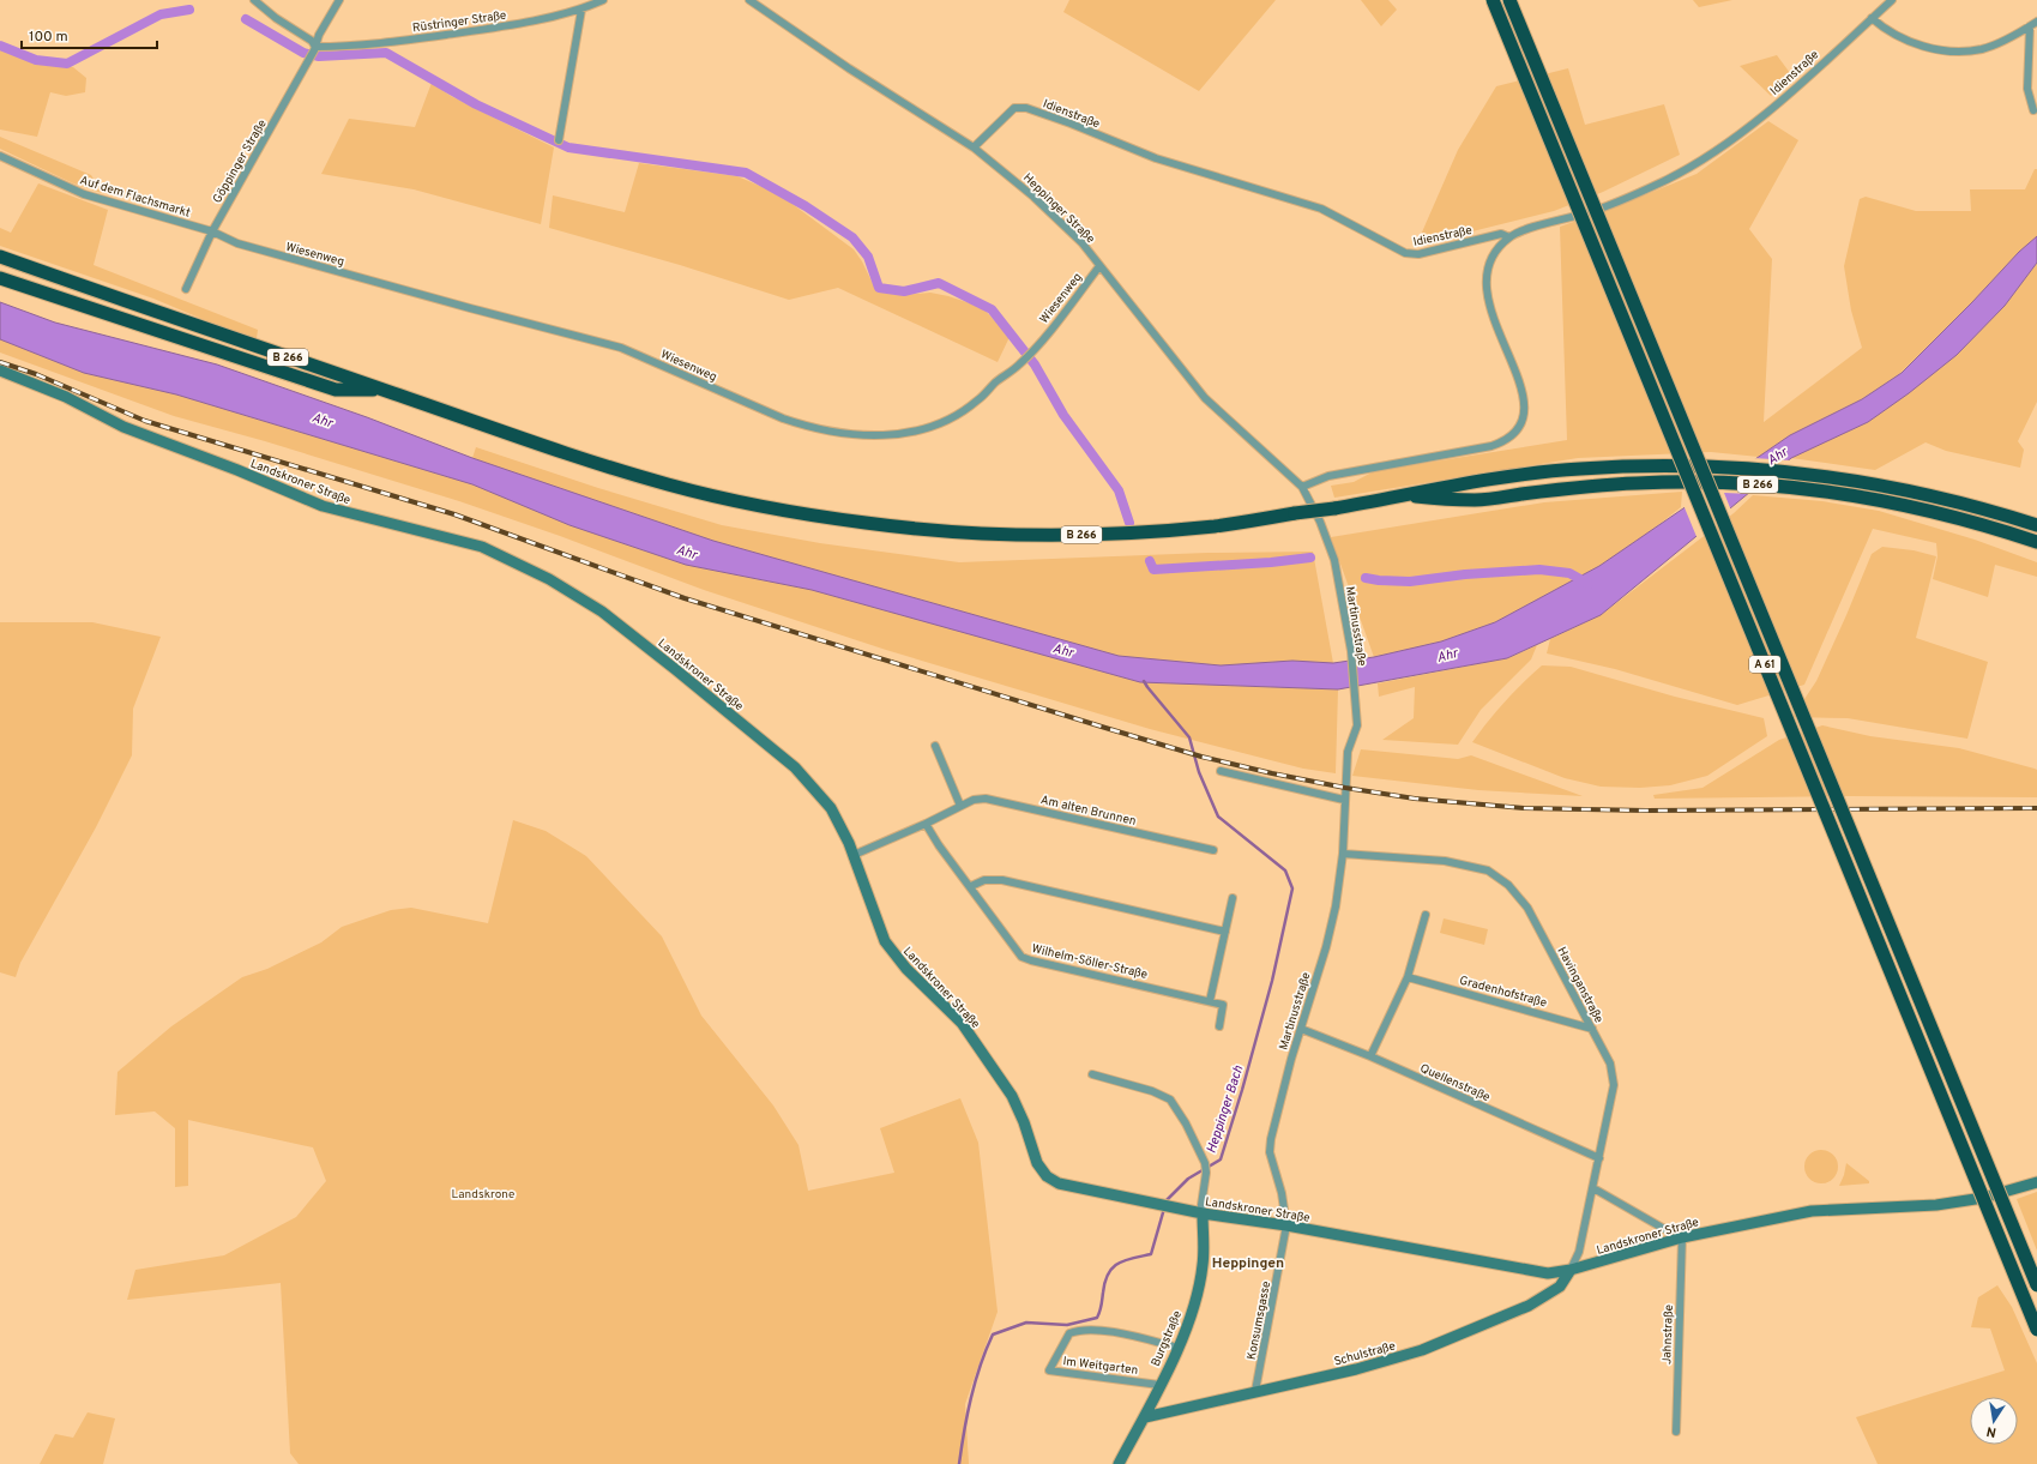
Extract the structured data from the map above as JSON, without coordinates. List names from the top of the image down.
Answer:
{
  "streets": {
    "highway": ["B 266", "A 61"],
    "main road": ["Landskroner Straße", "Burgstraße", "Schulstraße"],
    "street": [
      "Rüstringer Straße",
      "Idienstraße",
      "Göppinger Straße",
      "Auf dem Flachsmarkt",
      "Heppinger Straße",
      "Wiesenweg",
      "Martinusstraße",
      "Am alten Brunnen",
      "Wilhelm-Söller-Straße",
      "Havinganstraße",
      "Gradenhofstraße",
      "Quellenstraße",
      "Konsumsgasse",
      "Jahnstraße",
      "Im Weitgarten"
    ]
  },
  "crossings": [
    ["Rüstringer Straße", "Göppinger Straße"],
    ["Idienstraße", "Heppinger Straße"],
    ["Göppinger Straße", "Auf dem Flachsmarkt"],
    ["Göppinger Straße", "Wiesenweg"],
    ["Auf dem Flachsmarkt", "Wiesenweg"],
    ["Heppinger Straße", "Wiesenweg"],
    ["Heppinger Straße", "Martinusstraße"],
    ["Landskroner Straße", "Martinusstraße"],
    ["Landskroner Straße", "Am alten Brunnen"],
    ["Landskroner Straße", "Havinganstraße"],
    ["Landskroner Straße", "Konsumsgasse"],
    ["Landskroner Straße", "Jahnstraße"],
    ["Landskroner Straße", "Burgstraße"],
    ["Landskroner Straße", "Schulstraße"],
    ["Martinusstraße", "Havinganstraße"],
    ["Martinusstraße", "Quellenstraße"],
    ["Martinusstraße", "Konsumsgasse"],
    ["Am alten Brunnen", "Wilhelm-Söller-Straße"],
    ["Havinganstraße", "Gradenhofstraße"],
    ["Havinganstraße", "Quellenstraße"],
    ["Havinganstraße", "Schulstraße"],
    ["Konsumsgasse", "Schulstraße"],
    ["Burgstraße", "Schulstraße"],
    ["Burgstraße", "Im Weitgarten"]
  ],
  "districts": ["Heppingen"],
  "water": ["Ahr", "Heppinger Bach"],
  "parks": ["Landskrone"],
  "scale_bar": "100 m",
  "north": "bottom"
}
